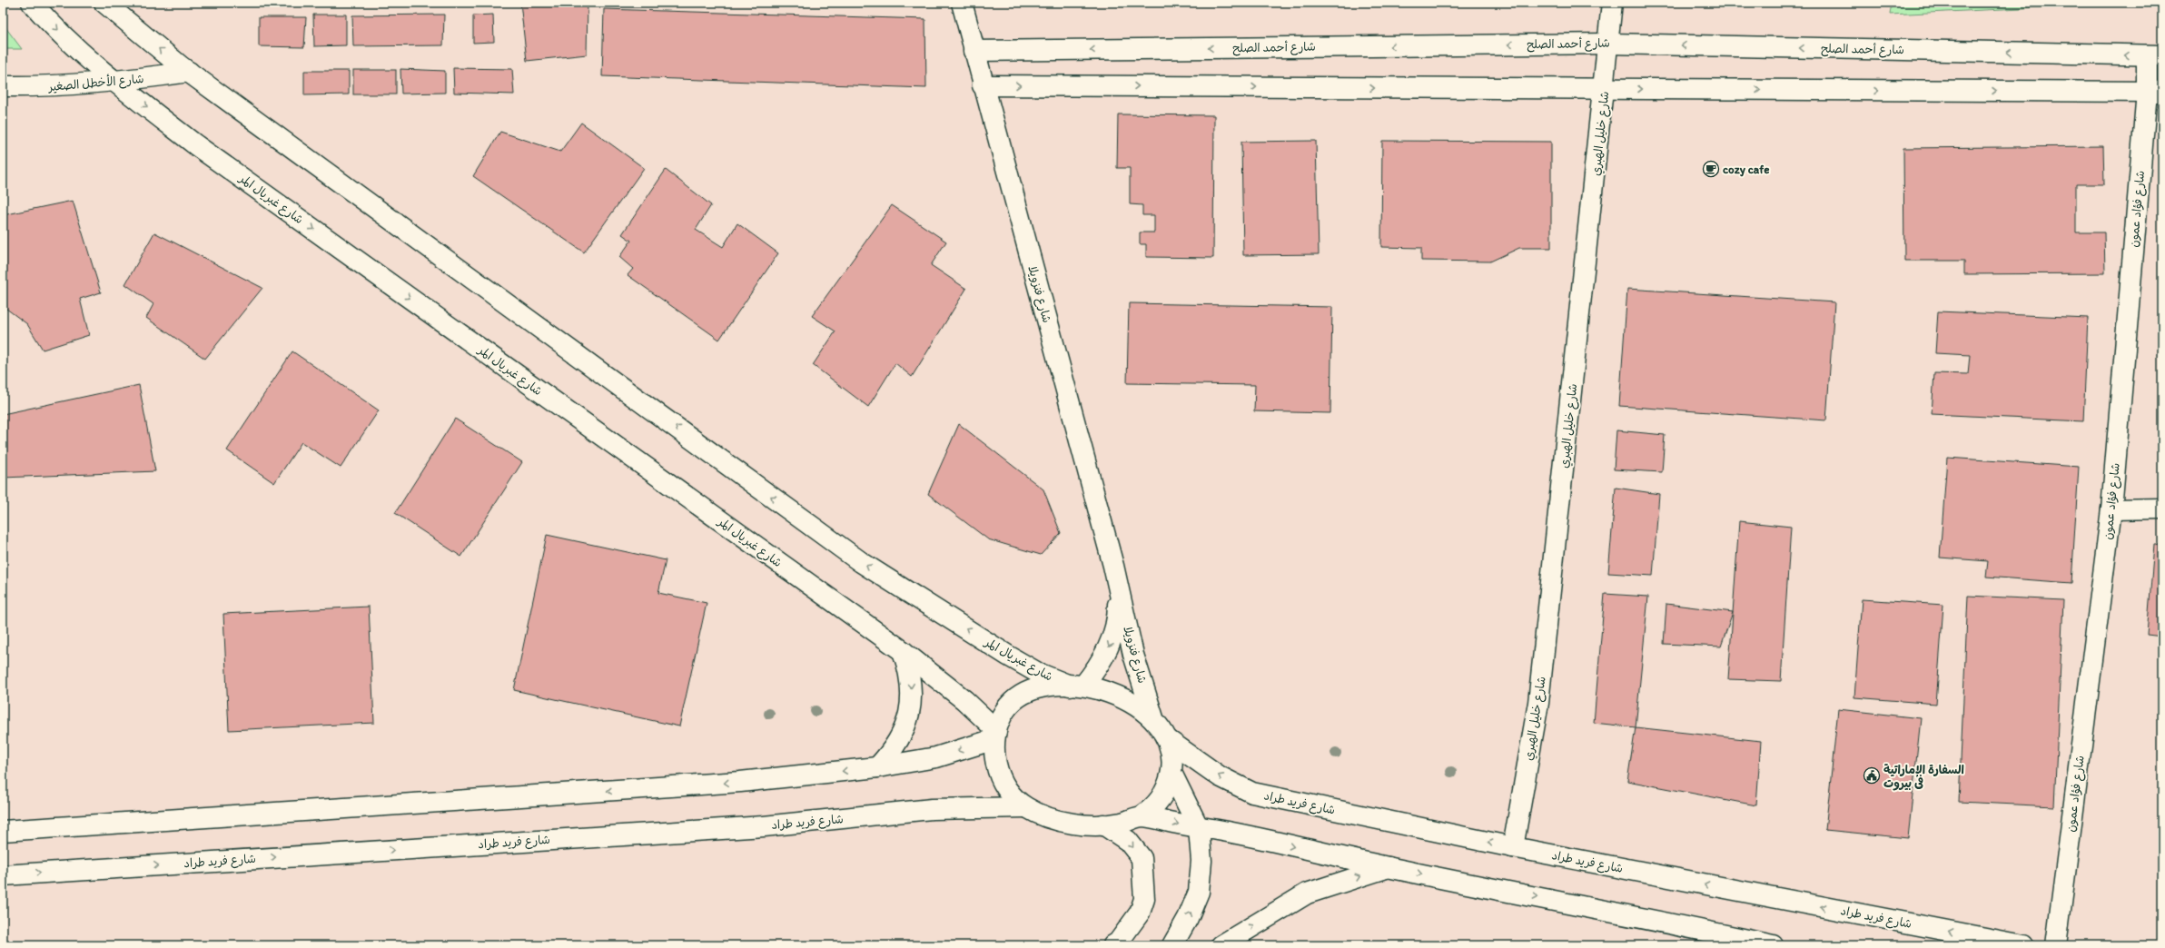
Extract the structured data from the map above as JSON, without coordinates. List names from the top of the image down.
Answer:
{
  "streets": {
    "street": [
      "شارع أحمد الصلح",
      "شارع الأخطل الصغير",
      "شارع خليل الهبري",
      "شارع غبريال المر",
      "شارع فؤاد عمون",
      "شارع فنزويلا",
      "شارع فريد طراد"
    ]
  },
  "crossings": [
    ["شارع أحمد الصلح", "شارع خليل الهبري"],
    ["شارع أحمد الصلح", "شارع فؤاد عمون"],
    ["شارع أحمد الصلح", "شارع فنزويلا"],
    ["شارع الأخطل الصغير", "شارع غبريال المر"],
    ["شارع خليل الهبري", "شارع فريد طراد"],
    ["شارع غبريال المر", "شارع فنزويلا"]
  ],
  "places": {
    "cafe": ["cozy cafe"],
    "public building": ["السفارة الإماراتية فى بيروت"]
  }
}
